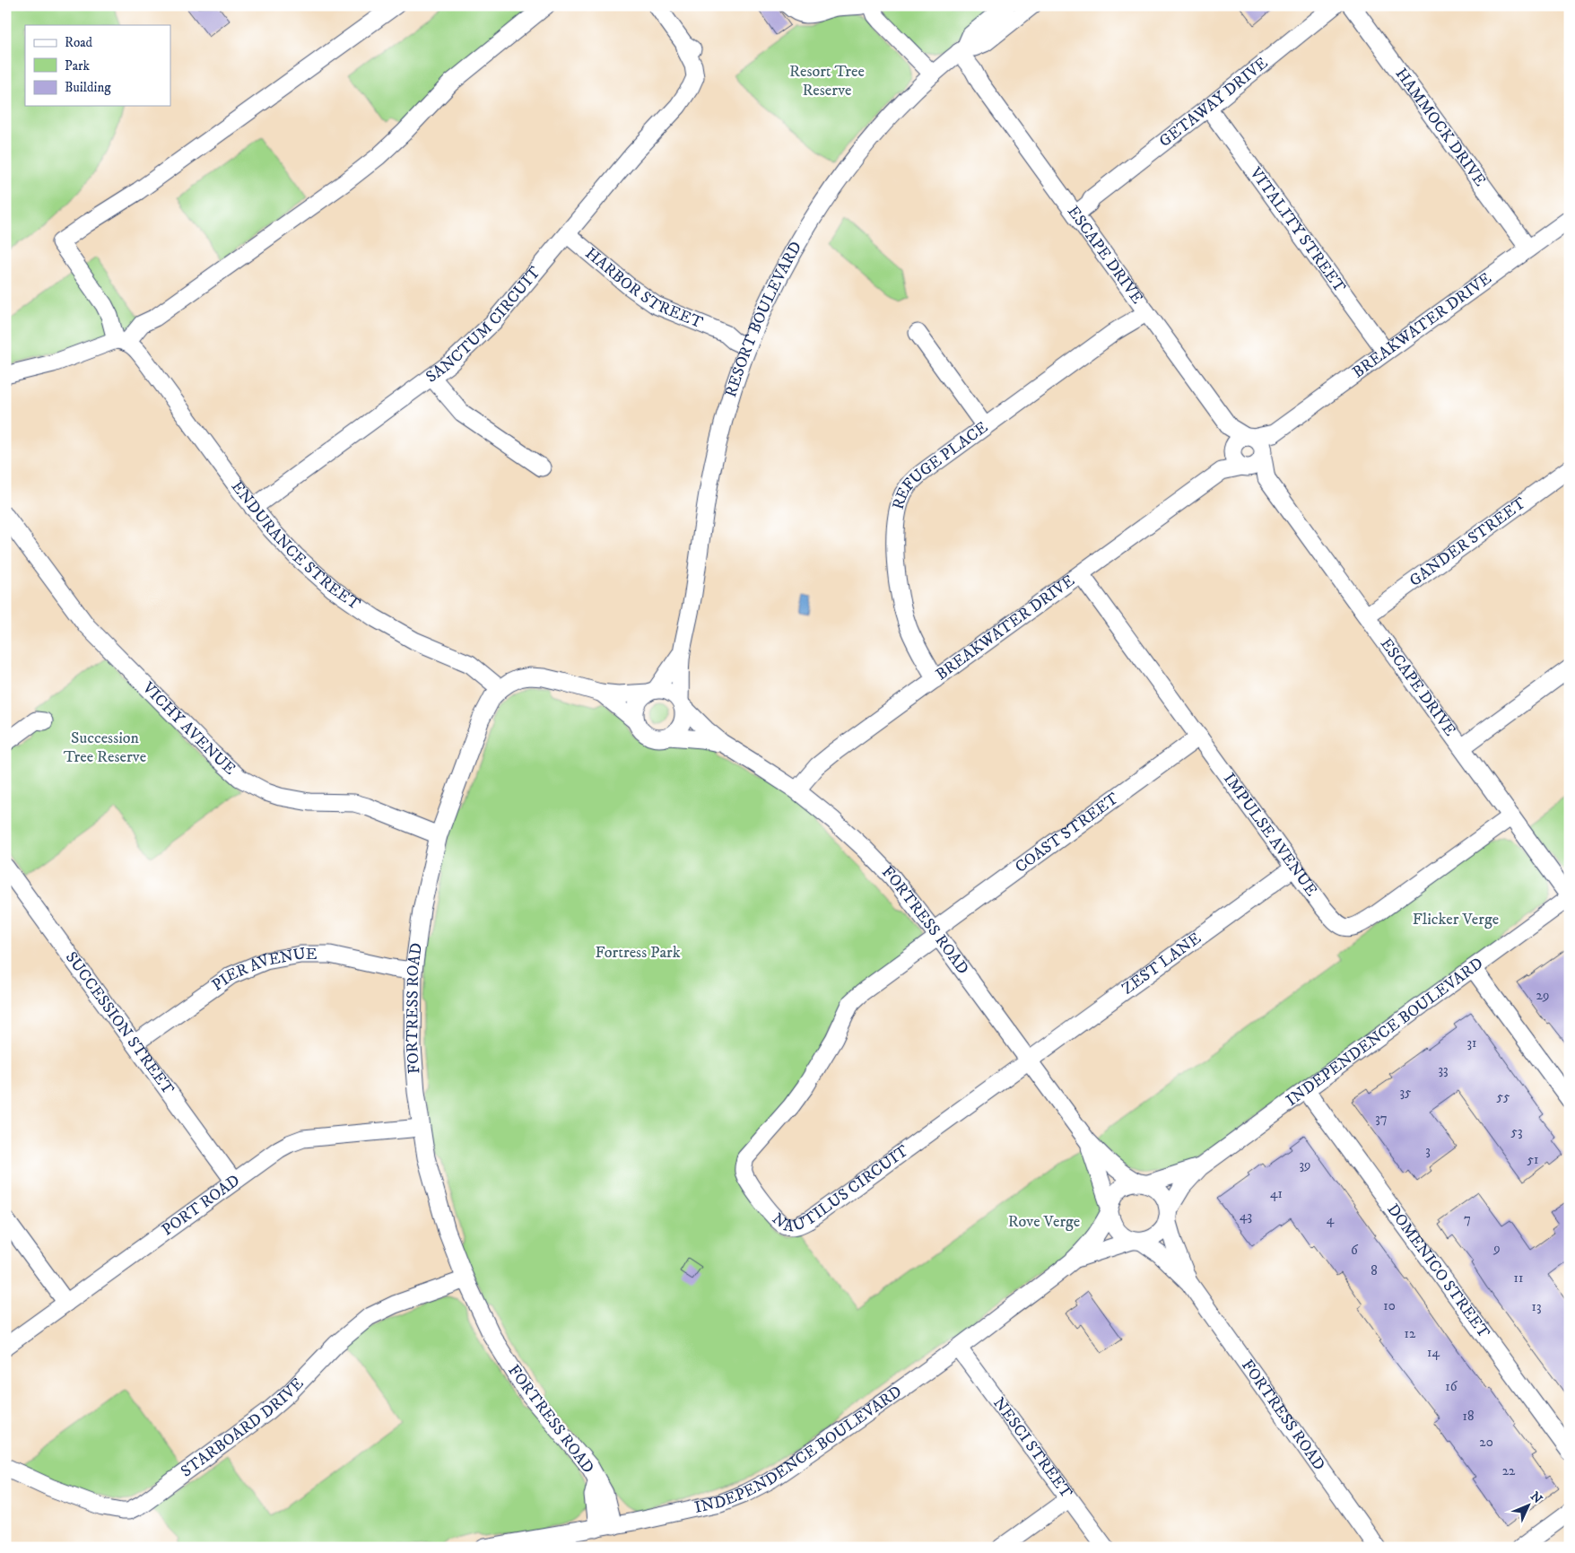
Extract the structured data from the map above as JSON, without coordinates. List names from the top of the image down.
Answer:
{
  "streets": {
    "street": [
      "GETAWAY DRIVE",
      "HAMMOCK DRIVE",
      "VITALITY STREET",
      "ESCAPE DRIVE",
      "HARBOR STREET",
      "RESORT BOULEVARD",
      "SANCTUM CIRCUIT",
      "BREAKWATER DRIVE",
      "REFUGE PLACE",
      "GANDER STREET",
      "ENDURANCE STREET",
      "VICHY AVENUE",
      "COAST STREET",
      "IMPULSE AVENUE",
      "FORTRESS ROAD",
      "ZEST LANE",
      "PIER AVENUE",
      "SUCCESSION STREET",
      "INDEPENDENCE BOULEVARD",
      "NAUTILUS CIRCUIT",
      "PORT ROAD",
      "DOMENICO STREET",
      "STARBOARD DRIVE",
      "NESCI STREET"
    ]
  },
  "crossings": [
    ["GETAWAY DRIVE", "VITALITY STREET"],
    ["GETAWAY DRIVE", "ESCAPE DRIVE"],
    ["HAMMOCK DRIVE", "BREAKWATER DRIVE"],
    ["VITALITY STREET", "BREAKWATER DRIVE"],
    ["ESCAPE DRIVE", "RESORT BOULEVARD"],
    ["ESCAPE DRIVE", "BREAKWATER DRIVE"],
    ["ESCAPE DRIVE", "REFUGE PLACE"],
    ["ESCAPE DRIVE", "GANDER STREET"],
    ["ESCAPE DRIVE", "IMPULSE AVENUE"],
    ["ESCAPE DRIVE", "INDEPENDENCE BOULEVARD"],
    ["HARBOR STREET", "RESORT BOULEVARD"],
    ["HARBOR STREET", "SANCTUM CIRCUIT"],
    ["RESORT BOULEVARD", "FORTRESS ROAD"],
    ["SANCTUM CIRCUIT", "ENDURANCE STREET"],
    ["BREAKWATER DRIVE", "REFUGE PLACE"],
    ["BREAKWATER DRIVE", "IMPULSE AVENUE"],
    ["BREAKWATER DRIVE", "FORTRESS ROAD"],
    ["ENDURANCE STREET", "FORTRESS ROAD"],
    ["VICHY AVENUE", "FORTRESS ROAD"],
    ["COAST STREET", "IMPULSE AVENUE"],
    ["COAST STREET", "FORTRESS ROAD"],
    ["COAST STREET", "NAUTILUS CIRCUIT"],
    ["IMPULSE AVENUE", "ZEST LANE"],
    ["FORTRESS ROAD", "ZEST LANE"],
    ["FORTRESS ROAD", "PIER AVENUE"],
    ["FORTRESS ROAD", "INDEPENDENCE BOULEVARD"],
    ["FORTRESS ROAD", "NAUTILUS CIRCUIT"],
    ["FORTRESS ROAD", "PORT ROAD"],
    ["FORTRESS ROAD", "STARBOARD DRIVE"],
    ["ZEST LANE", "NAUTILUS CIRCUIT"],
    ["PIER AVENUE", "SUCCESSION STREET"],
    ["SUCCESSION STREET", "PORT ROAD"],
    ["INDEPENDENCE BOULEVARD", "DOMENICO STREET"],
    ["INDEPENDENCE BOULEVARD", "NESCI STREET"]
  ],
  "parks": [
    "Resort Tree Reserve",
    "Succession Tree Reserve",
    "Flicker Verge",
    "Fortress Park",
    "Rove Verge"
  ],
  "house_numbers": [
    "29",
    "31",
    "33",
    "35",
    "55",
    "37",
    "53",
    "3",
    "51",
    "39",
    "41",
    "43",
    "7",
    "4",
    "9",
    "6",
    "8",
    "11",
    "10",
    "13",
    "12",
    "14",
    "16",
    "18",
    "20",
    "22"
  ],
  "legend": ["Road", "Park", "Building"],
  "north": "top right"
}
